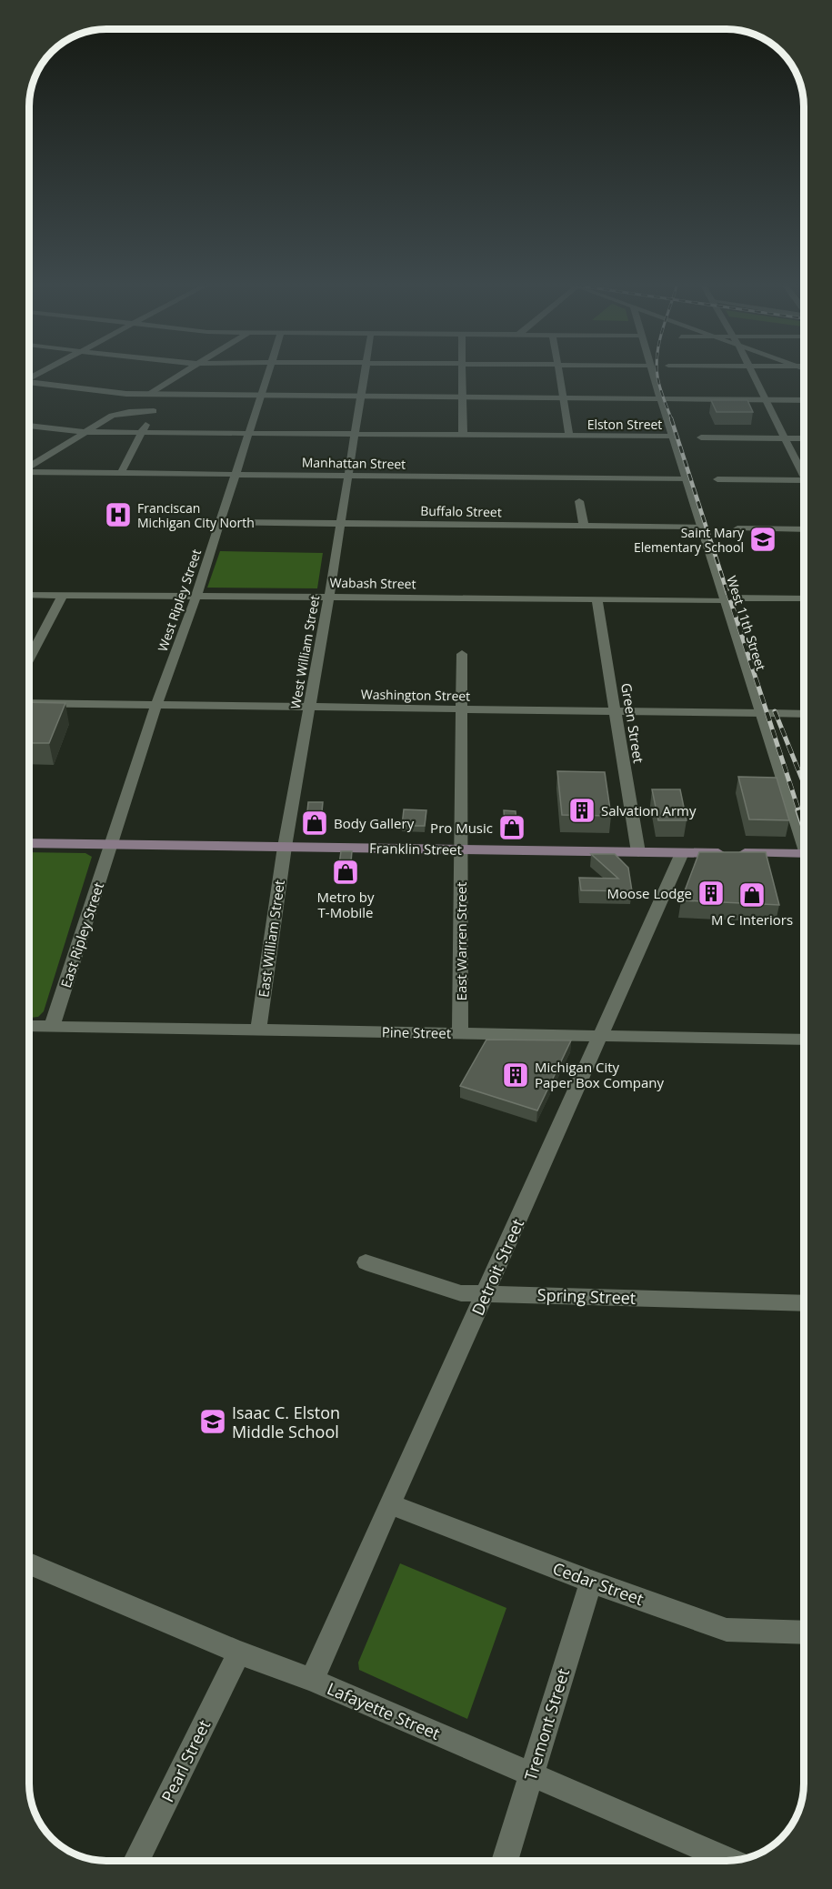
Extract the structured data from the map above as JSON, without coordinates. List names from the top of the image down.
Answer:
{
  "streets": {
    "main road": ["Franklin Street"],
    "street": [
      "Elston Street",
      "Manhattan Street",
      "Buffalo Street",
      "Wabash Street",
      "West Ripley Street",
      "West 11th Street",
      "West William Street",
      "Washington Street",
      "Green Street",
      "East Ripley Street",
      "East William Street",
      "East Warren Street",
      "Pine Street",
      "Detroit Street",
      "Spring Street",
      "Cedar Street",
      "Lafayette Street",
      "Tremont Street",
      "Pearl Street"
    ]
  },
  "crossings": [
    ["Elston Street", "West Ripley Street"],
    ["Elston Street", "West 11th Street"],
    ["Elston Street", "West William Street"],
    ["Manhattan Street", "West Ripley Street"],
    ["Manhattan Street", "West 11th Street"],
    ["Manhattan Street", "West William Street"],
    ["Buffalo Street", "West Ripley Street"],
    ["Buffalo Street", "West 11th Street"],
    ["Buffalo Street", "West William Street"],
    ["Wabash Street", "West Ripley Street"],
    ["Wabash Street", "West 11th Street"],
    ["Wabash Street", "West William Street"],
    ["Wabash Street", "Green Street"],
    ["West Ripley Street", "Washington Street"],
    ["West Ripley Street", "Franklin Street"],
    ["West Ripley Street", "East Ripley Street"],
    ["West 11th Street", "Washington Street"],
    ["West William Street", "Washington Street"],
    ["West William Street", "Franklin Street"],
    ["West William Street", "East William Street"],
    ["Washington Street", "Green Street"],
    ["Washington Street", "East Warren Street"],
    ["Green Street", "Franklin Street"],
    ["Franklin Street", "East Ripley Street"],
    ["Franklin Street", "East William Street"],
    ["Franklin Street", "East Warren Street"],
    ["Franklin Street", "Detroit Street"],
    ["East Ripley Street", "Pine Street"],
    ["East William Street", "Pine Street"],
    ["East Warren Street", "Pine Street"],
    ["Pine Street", "Detroit Street"],
    ["Detroit Street", "Spring Street"],
    ["Detroit Street", "Cedar Street"],
    ["Detroit Street", "Lafayette Street"],
    ["Cedar Street", "Tremont Street"],
    ["Lafayette Street", "Tremont Street"],
    ["Lafayette Street", "Pearl Street"]
  ],
  "places": {
    "hospital": ["Franciscan Michigan City North"],
    "school or university": ["Saint Mary Elementary School", "Isaac C. Elston Middle School"],
    "building": ["Salvation Army", "Moose Lodge", "Michigan City Paper Box Company"],
    "shop": [
      "Body Gallery",
      "Pro Music",
      "Metro by T-Mobile",
      "M C Interiors"
    ]
  }
}
